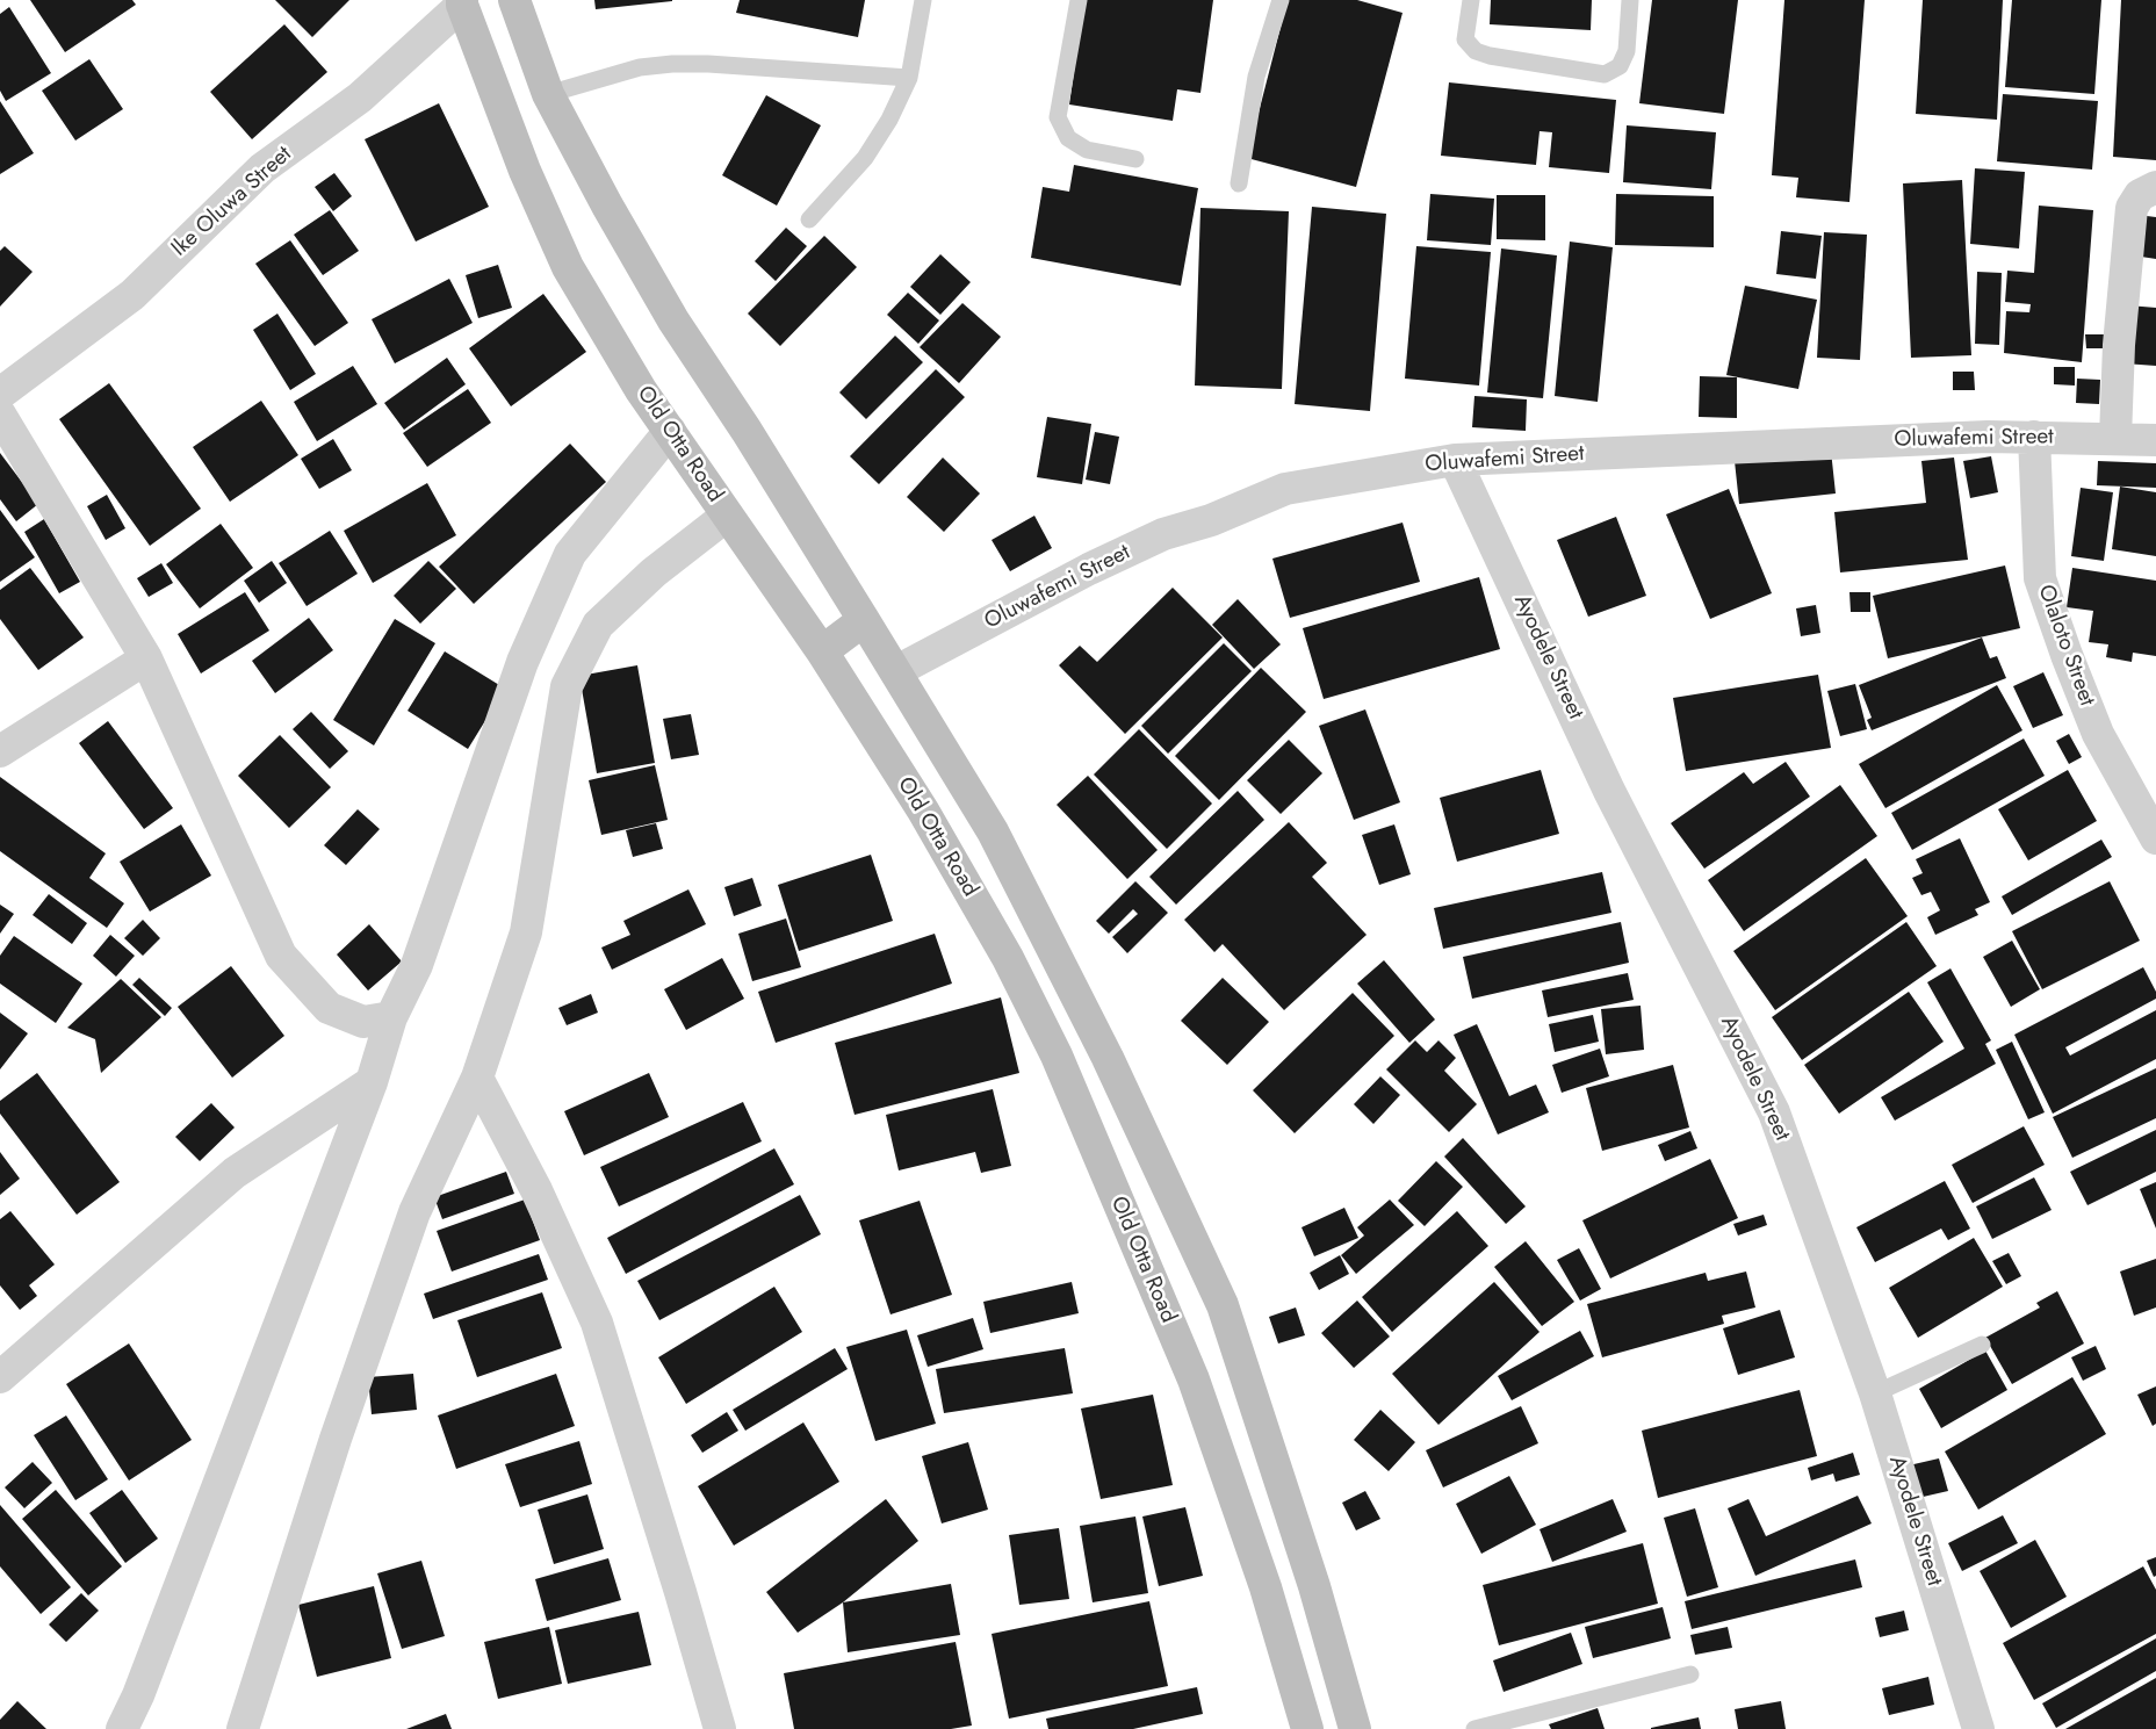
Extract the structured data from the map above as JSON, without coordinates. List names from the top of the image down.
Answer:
{
  "streets": {
    "street": [
      "Ike Oluwa Street",
      "Oluwafemi Street",
      "Old Otta Road",
      "Olaloto Street",
      "Ayodele Street"
    ]
  },
  "crossings": [
    ["Ike Oluwa Street", "Old Otta Road"],
    ["Oluwafemi Street", "Olaloto Street"],
    ["Oluwafemi Street", "Ayodele Street"]
  ]
}
